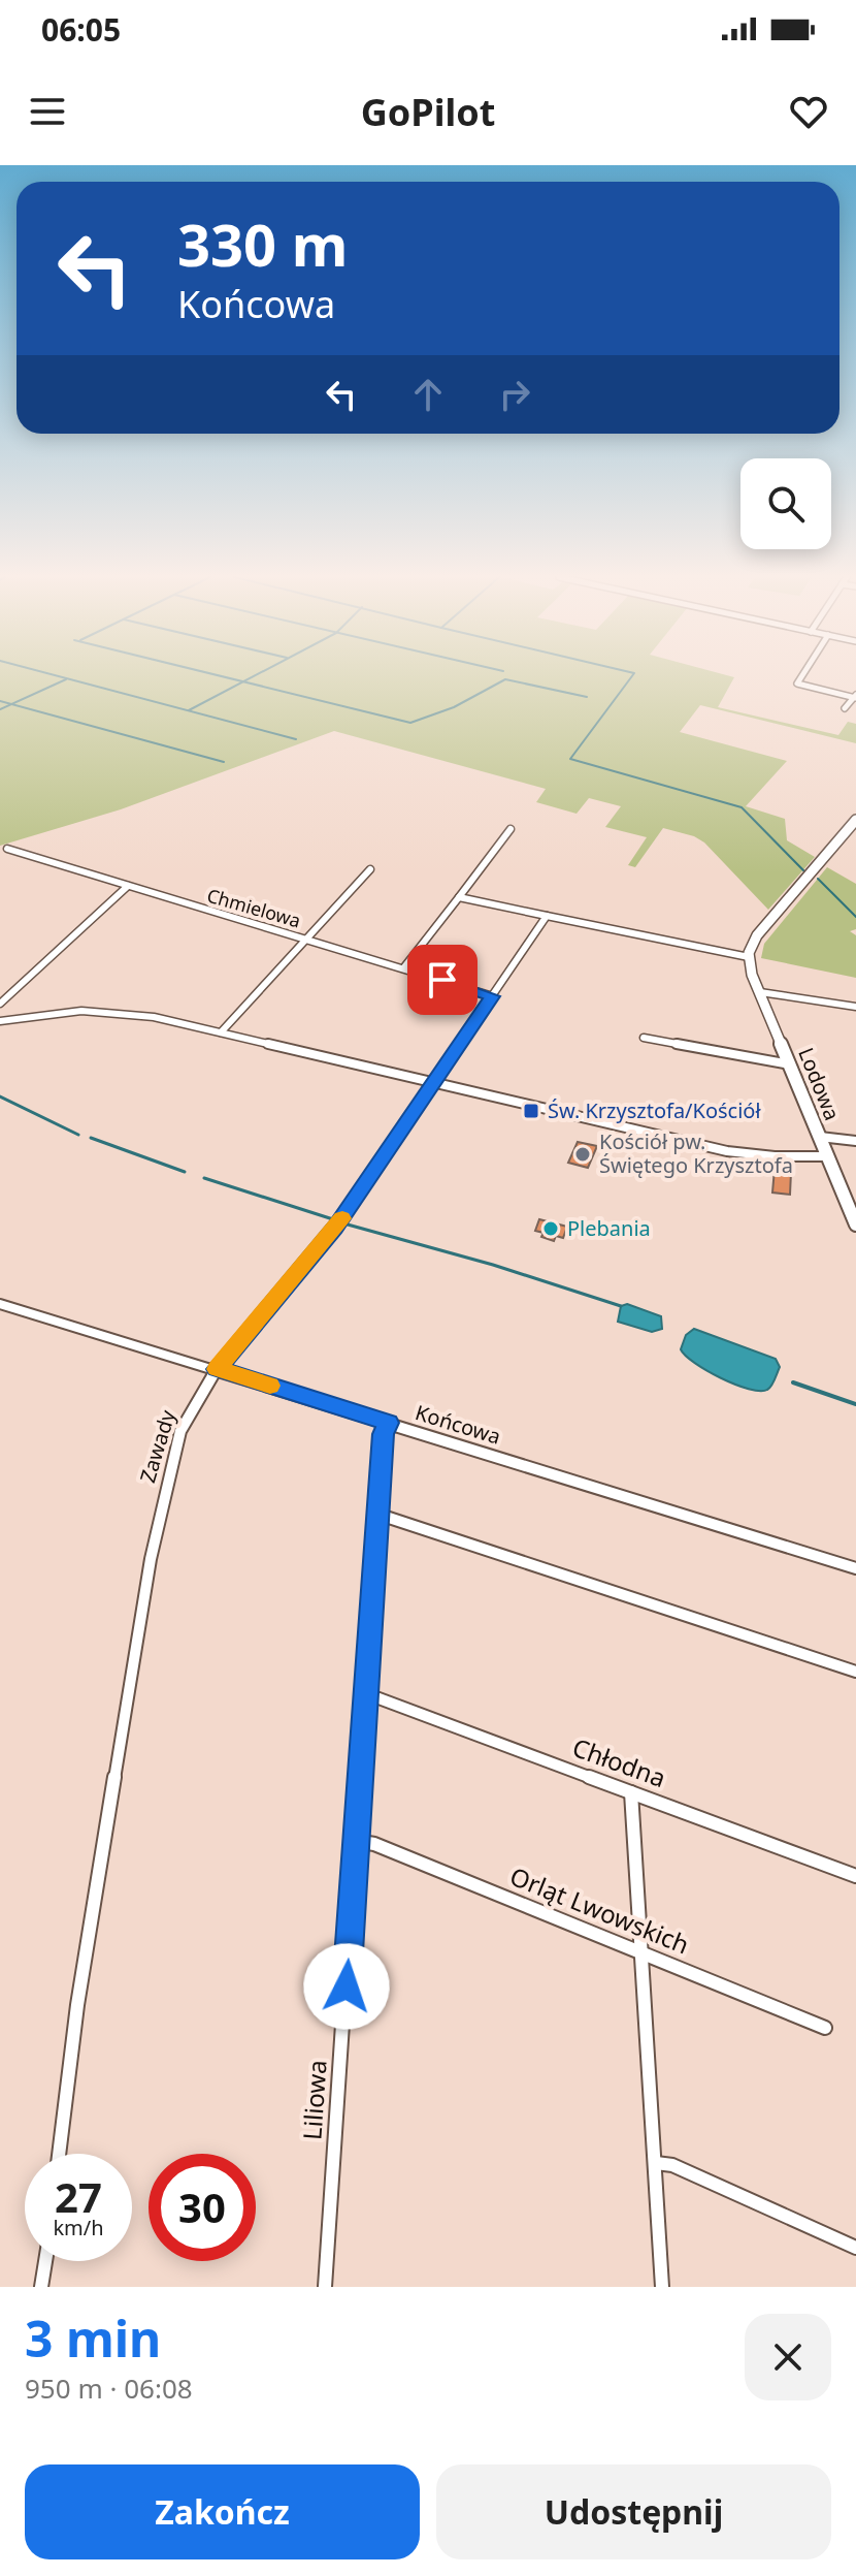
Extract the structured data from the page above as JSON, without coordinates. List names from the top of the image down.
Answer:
{
  "streets": {
    "street": [
      "Chmielowa",
      "Lodowa",
      "Końcowa",
      "Zawady",
      "Chłodna",
      "Orląt Lwowskich",
      "Liliowa"
    ]
  },
  "crossings": [
    ["Chmielowa", "Zawady"],
    ["Końcowa", "Zawady"],
    ["Końcowa", "Liliowa"],
    ["Chłodna", "Liliowa"],
    ["Orląt Lwowskich", "Liliowa"]
  ],
  "places": {
    "transit": ["Św. Krzysztofa/Kościół"],
    "other": ["Kościół pw. Świętego Krzysztofa", "Plebania"]
  },
  "page": {
    "status": "06:05",
    "header": "GoPilot",
    "turn": ["330 m", "Końcowa"],
    "speed": "27 km/h",
    "limit": "30",
    "heading": ["3 min", "950 m · 06:08"],
    "buttons": ["Zakończ", "Udostępnij"]
  }
}
